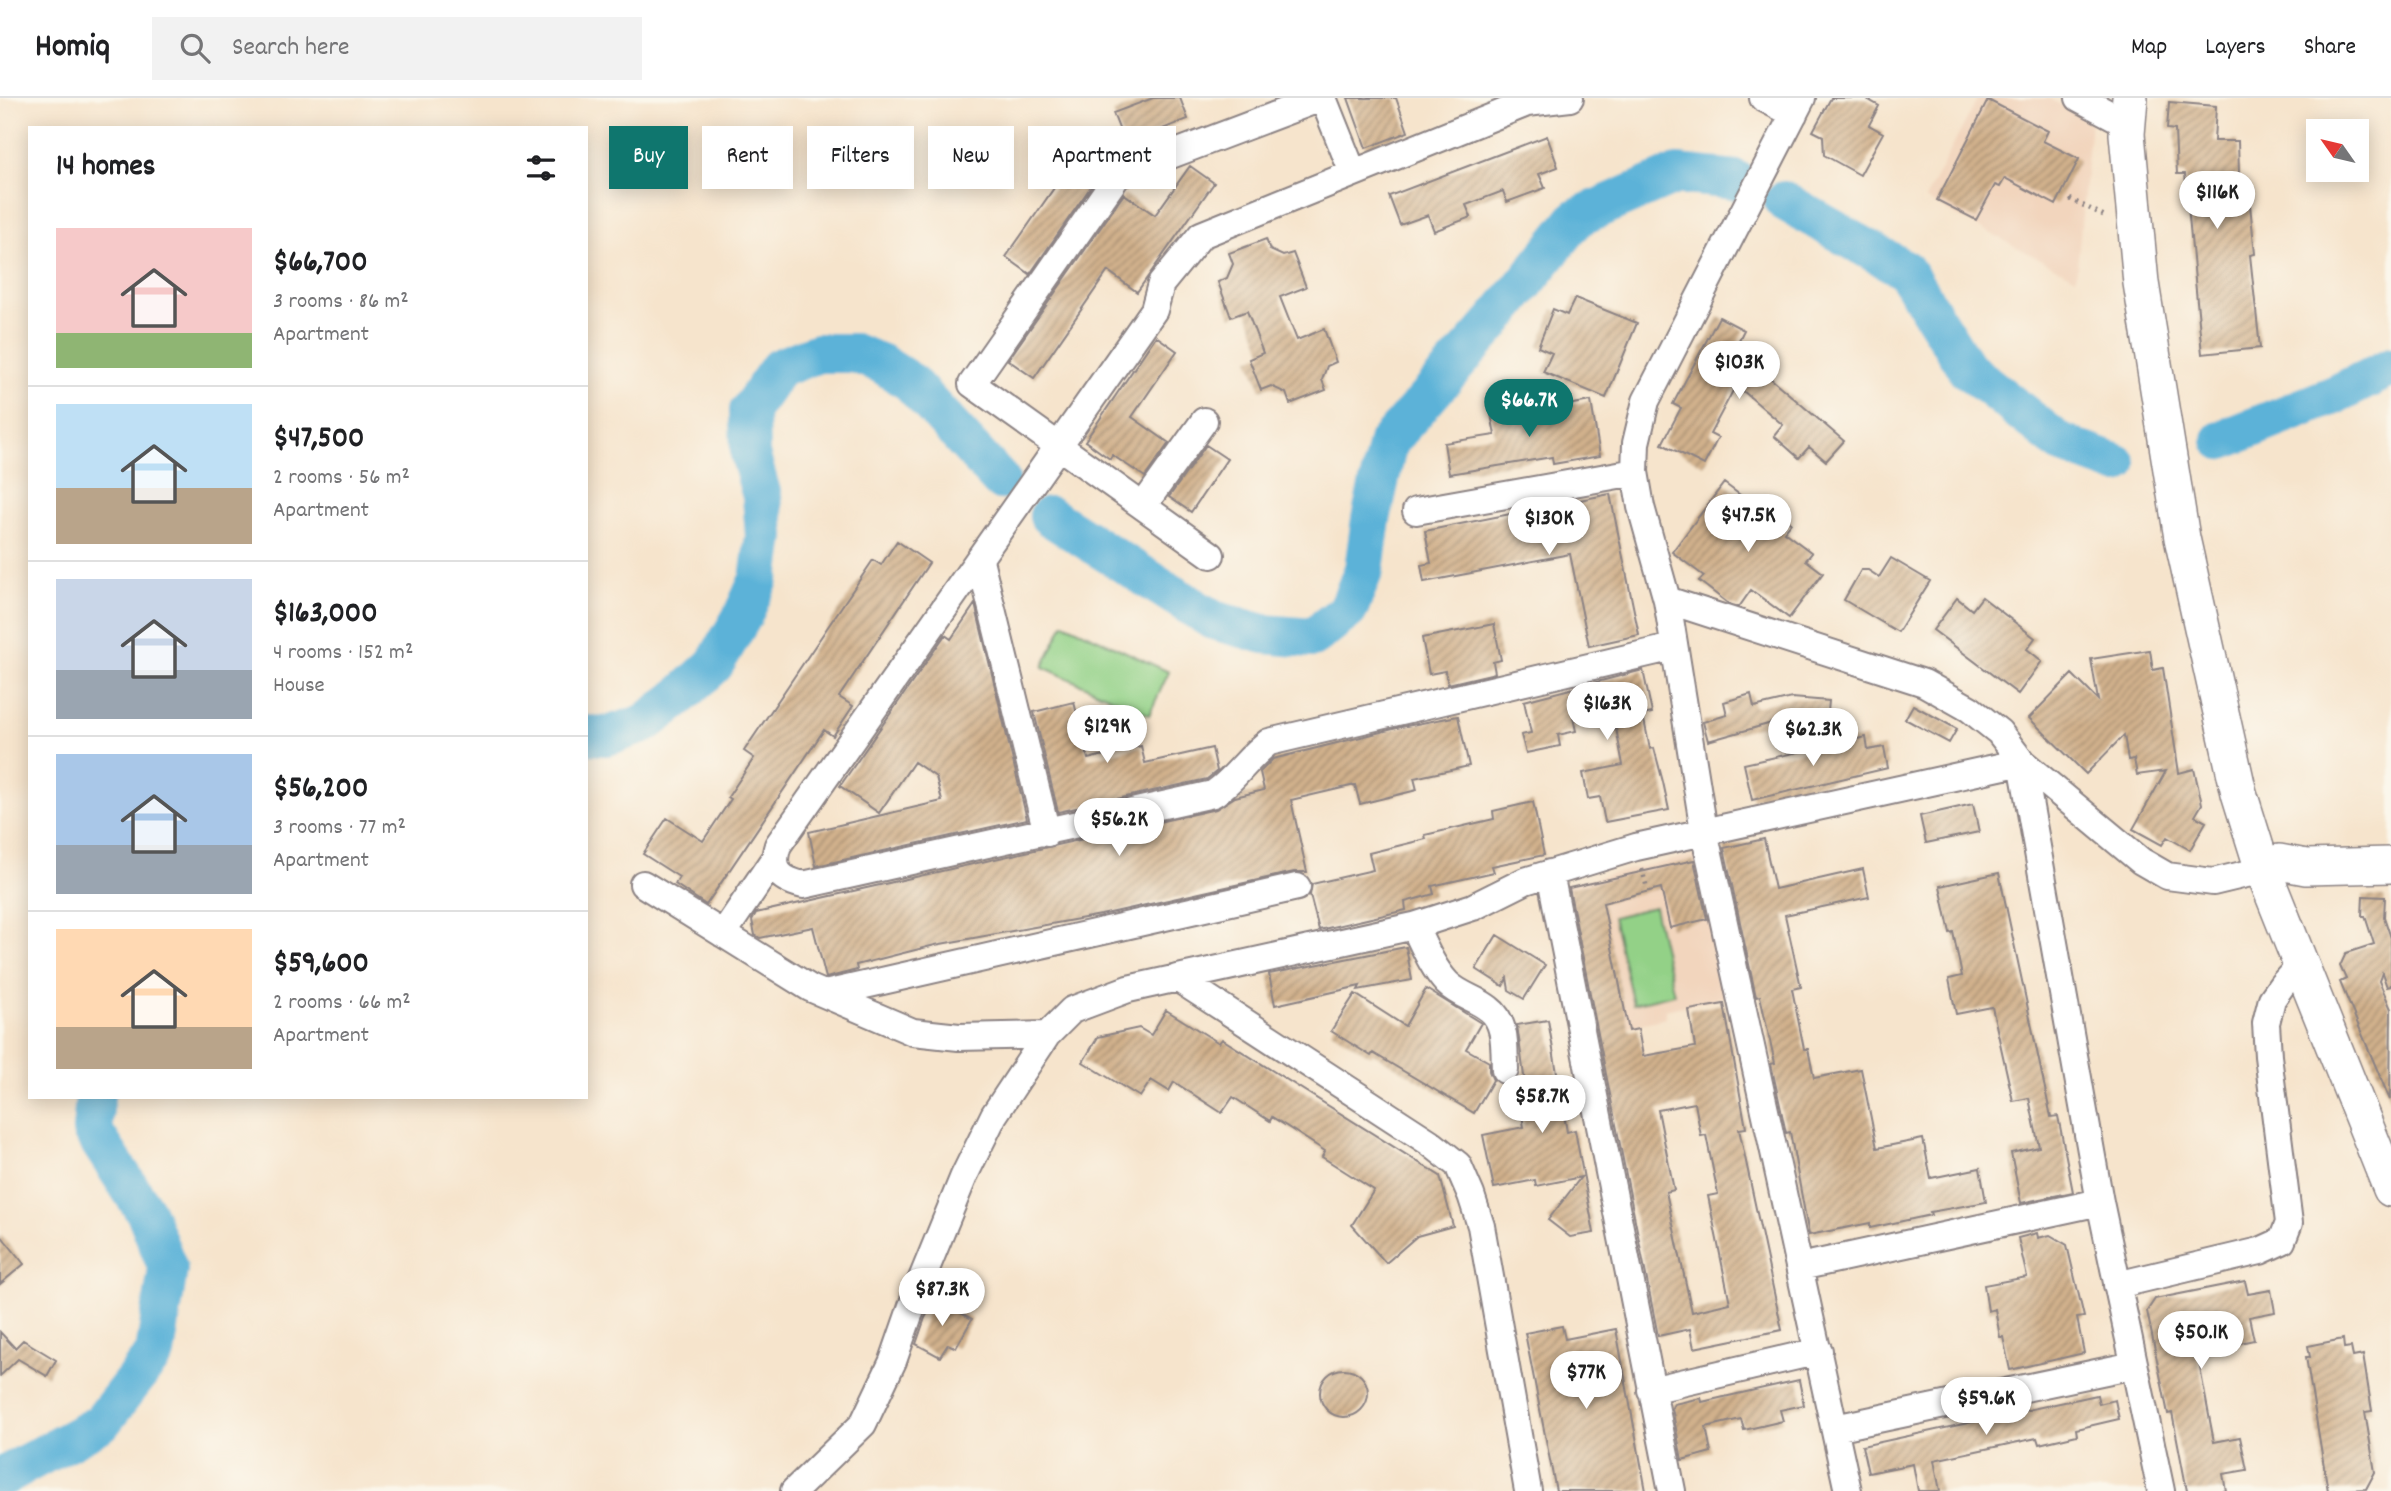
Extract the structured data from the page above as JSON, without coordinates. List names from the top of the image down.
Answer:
{
  "north": "top left",
  "page": {
    "header": "Homiq",
    "search": "Search here",
    "nav": ["Map", "Layers", "Share"],
    "chip": [
      "Buy",
      "Rent",
      "Filters",
      "New",
      "Apartment"
    ],
    "heading": "14 homes",
    "price": [
      "$116K",
      "$103K",
      "$66.7K",
      "$47.5K",
      "$130K",
      "$163K",
      "$129K",
      "$62.3K",
      "$56.2K",
      "$58.7K",
      "$87.3K",
      "$50.1K",
      "$77K",
      "$59.6K"
    ],
    "list": [
      {
        "name": "$66,700",
        "note": "3 rooms · 86 m² · Apartment"
      },
      {
        "name": "$47,500",
        "note": "2 rooms · 56 m² · Apartment"
      },
      {
        "name": "$163,000",
        "note": "4 rooms · 152 m² · House"
      },
      {
        "name": "$56,200",
        "note": "3 rooms · 77 m² · Apartment"
      },
      {
        "name": "$59,600",
        "note": "2 rooms · 66 m² · Apartment"
      }
    ]
  }
}
